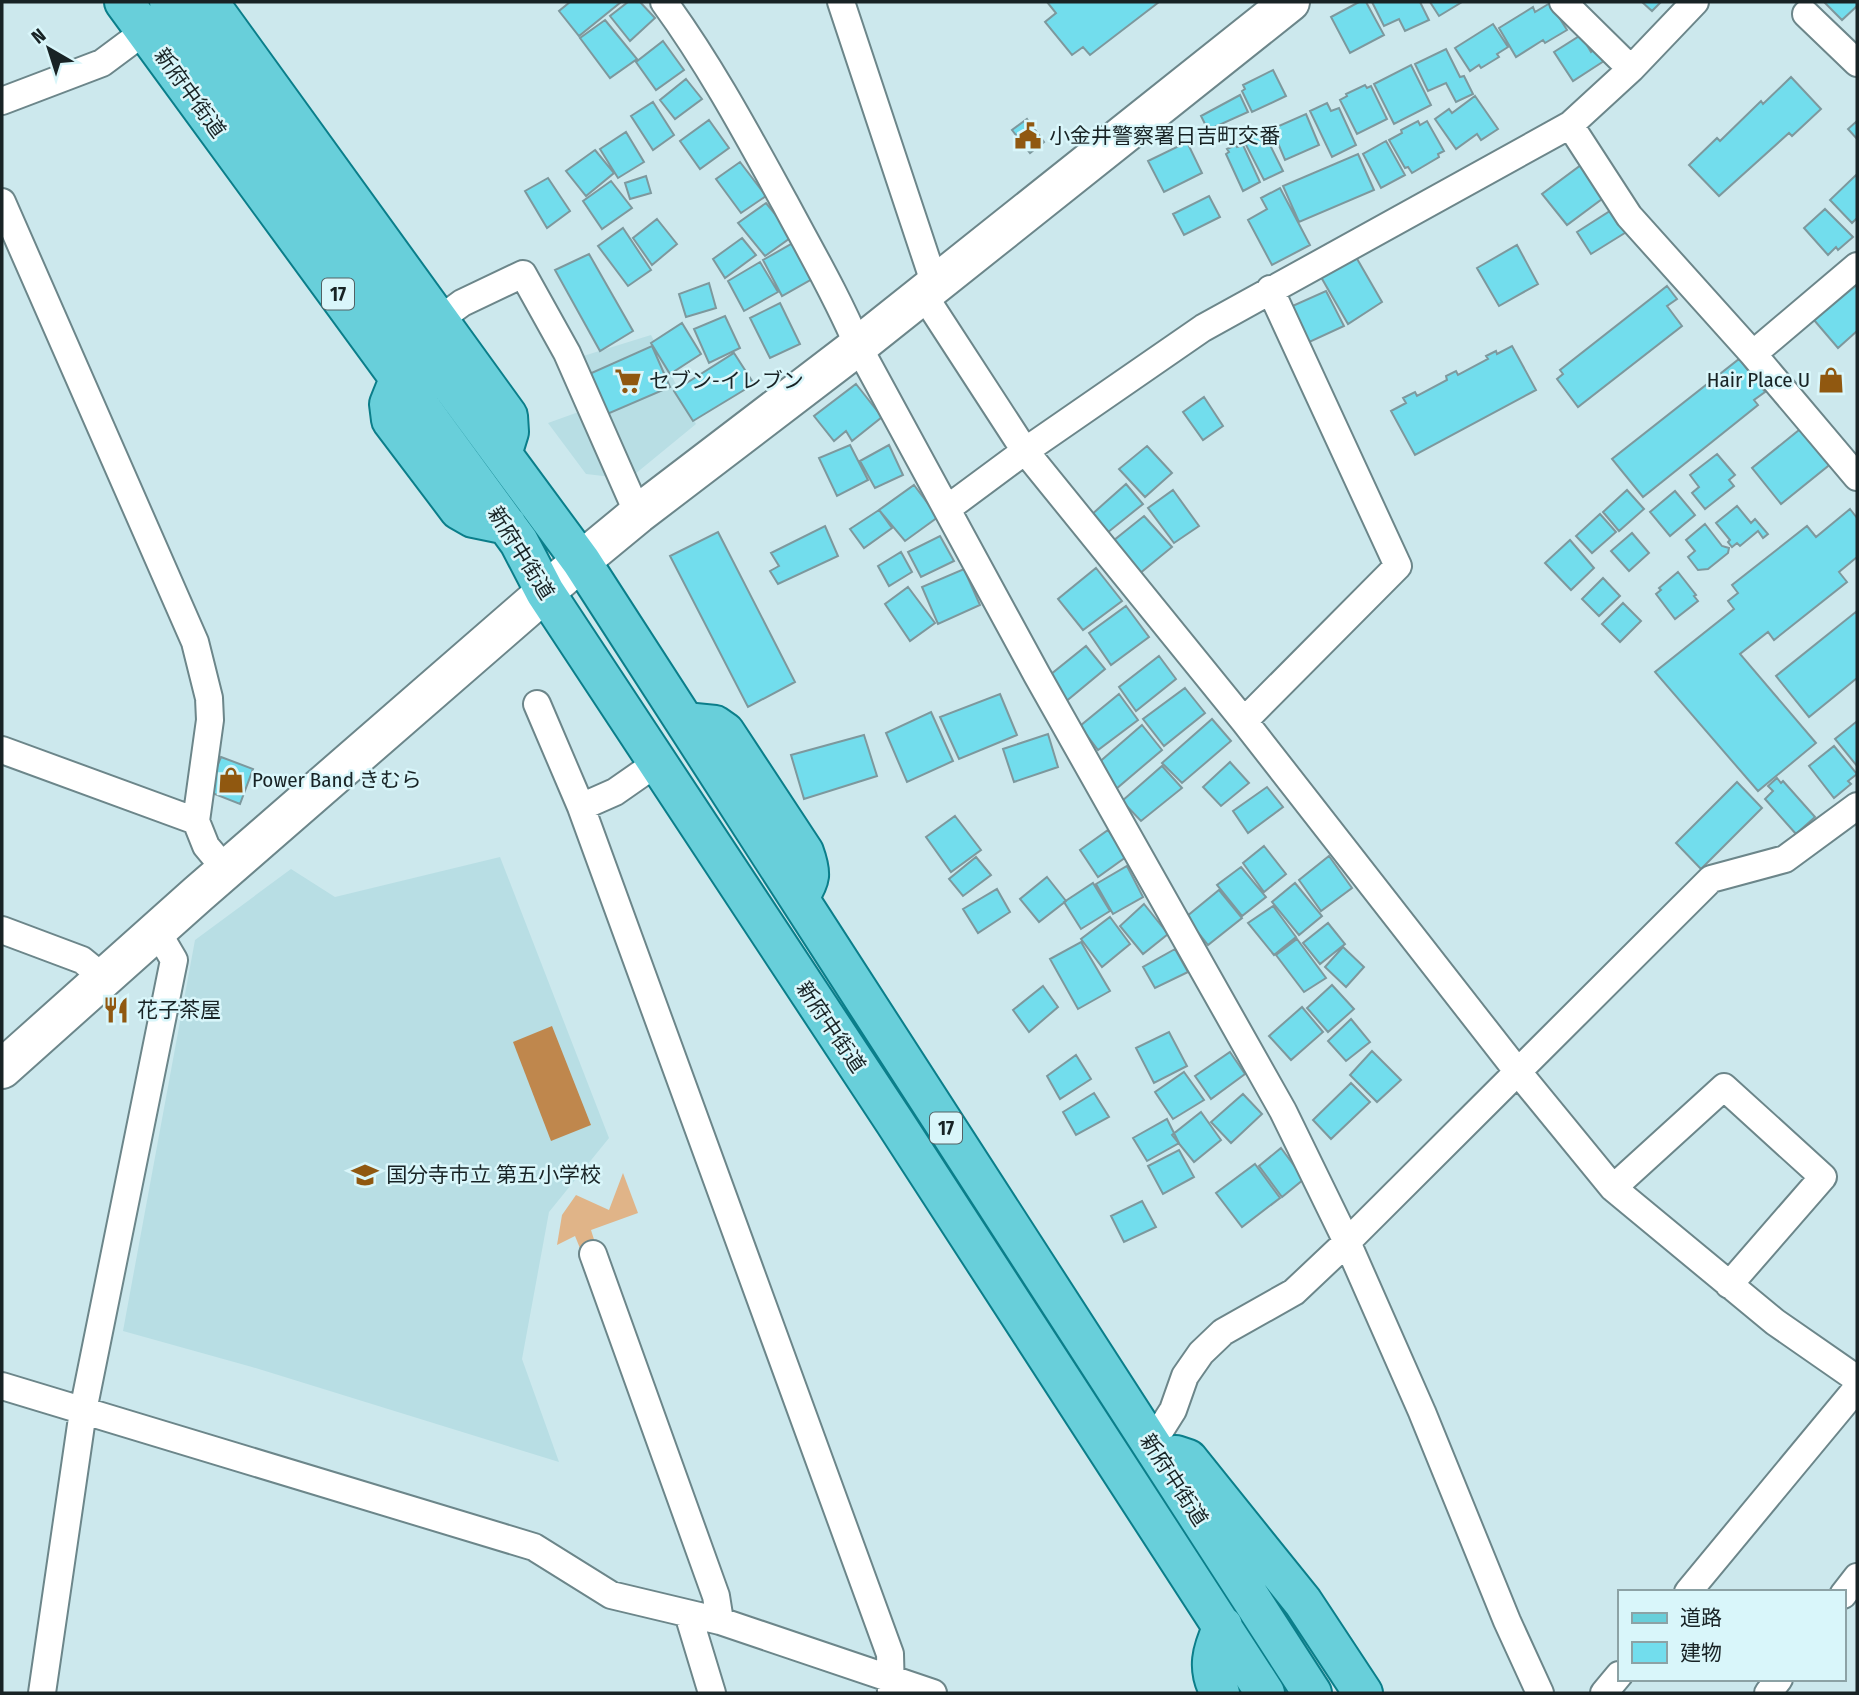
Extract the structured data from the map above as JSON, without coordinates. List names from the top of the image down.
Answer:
{
  "streets": {
    "main road": ["新府中街道", "17"]
  },
  "places": {
    "public building": ["小金井警察署日吉町交番"],
    "shop": ["Hair Place U", "Power Band きむら"],
    "supermarket": ["セブン-イレブン"],
    "restaurant": ["花子茶屋"],
    "school or university": ["国分寺市立 第五小学校"]
  },
  "legend": ["道路", "建物"],
  "north": "top left"
}
